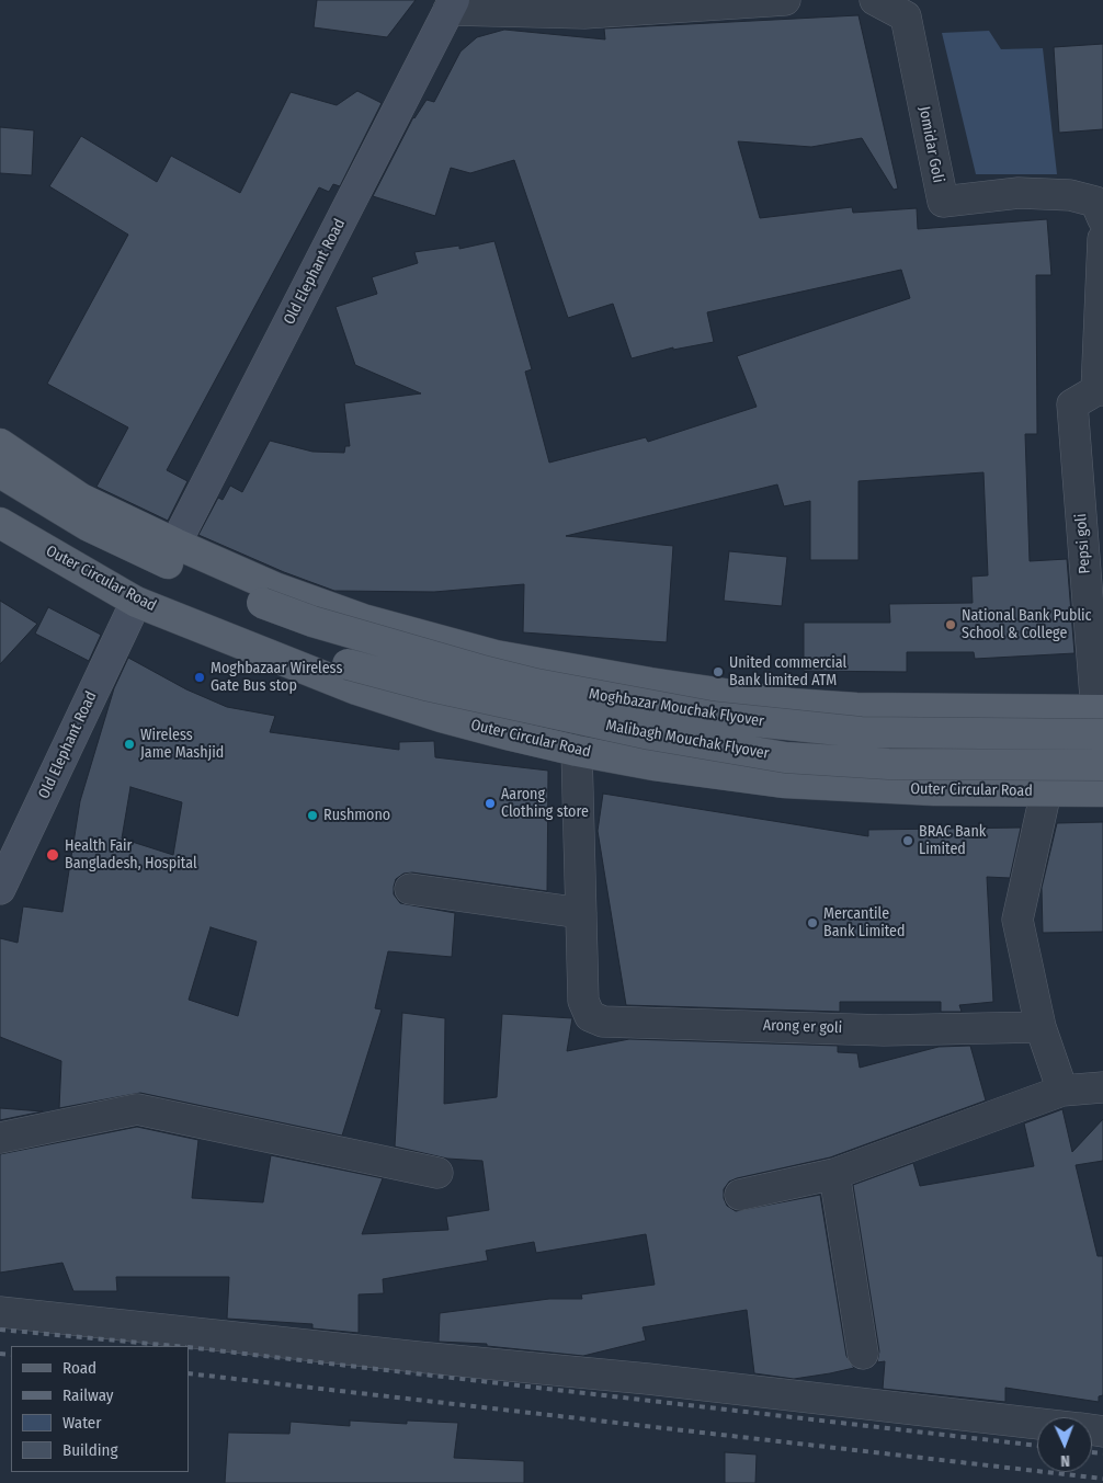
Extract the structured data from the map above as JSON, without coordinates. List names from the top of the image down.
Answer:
{
  "streets": {
    "main road": ["Outer Circular Road", "Moghbazar Mouchak Flyover", "Malibagh Mouchak Flyover"],
    "street": [
      "Jomidar Goli",
      "Old Elephant Road",
      "Pepsi goli",
      "Arong er goli"
    ]
  },
  "crossings": [
    ["Old Elephant Road", "Outer Circular Road"],
    ["Pepsi goli", "Moghbazar Mouchak Flyover"],
    ["Outer Circular Road", "Malibagh Mouchak Flyover"],
    ["Outer Circular Road", "Arong er goli"]
  ],
  "places": [
    "National Bank Public School & College",
    "United commercial Bank limited ATM",
    "Moghbazaar Wireless Gate Bus stop",
    "Wireless Jame Mashjid",
    "Aarong Clothing store",
    "Rushmono",
    "BRAC Bank Limited",
    "Health Fair Bangladesh, Hospital",
    "Mercantile Bank Limited"
  ],
  "legend": [
    "Road",
    "Railway",
    "Water",
    "Building"
  ],
  "north": "bottom"
}
